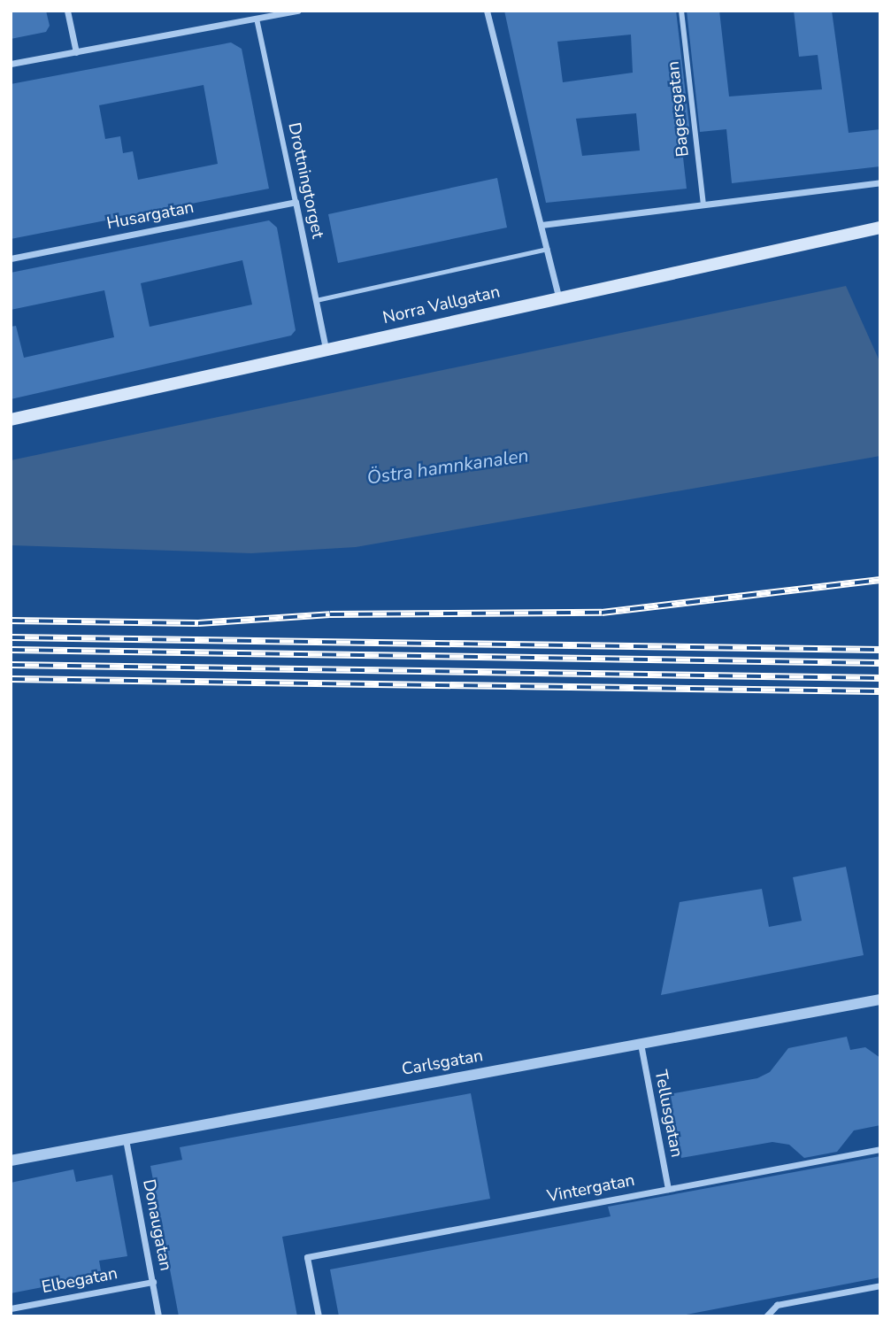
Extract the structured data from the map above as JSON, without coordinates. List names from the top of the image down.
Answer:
{
  "streets": {
    "main road": ["Norra Vallgatan"],
    "street": [
      "Bagersgatan",
      "Drottningtorget",
      "Husargatan",
      "Carlsgatan",
      "Tellusgatan",
      "Vintergatan",
      "Donaugatan",
      "Elbegatan"
    ]
  },
  "crossings": [
    ["Drottningtorget", "Husargatan"],
    ["Drottningtorget", "Norra Vallgatan"],
    ["Carlsgatan", "Tellusgatan"],
    ["Carlsgatan", "Donaugatan"],
    ["Tellusgatan", "Vintergatan"],
    ["Donaugatan", "Elbegatan"]
  ],
  "water": ["Östra hamnkanalen"]
}
